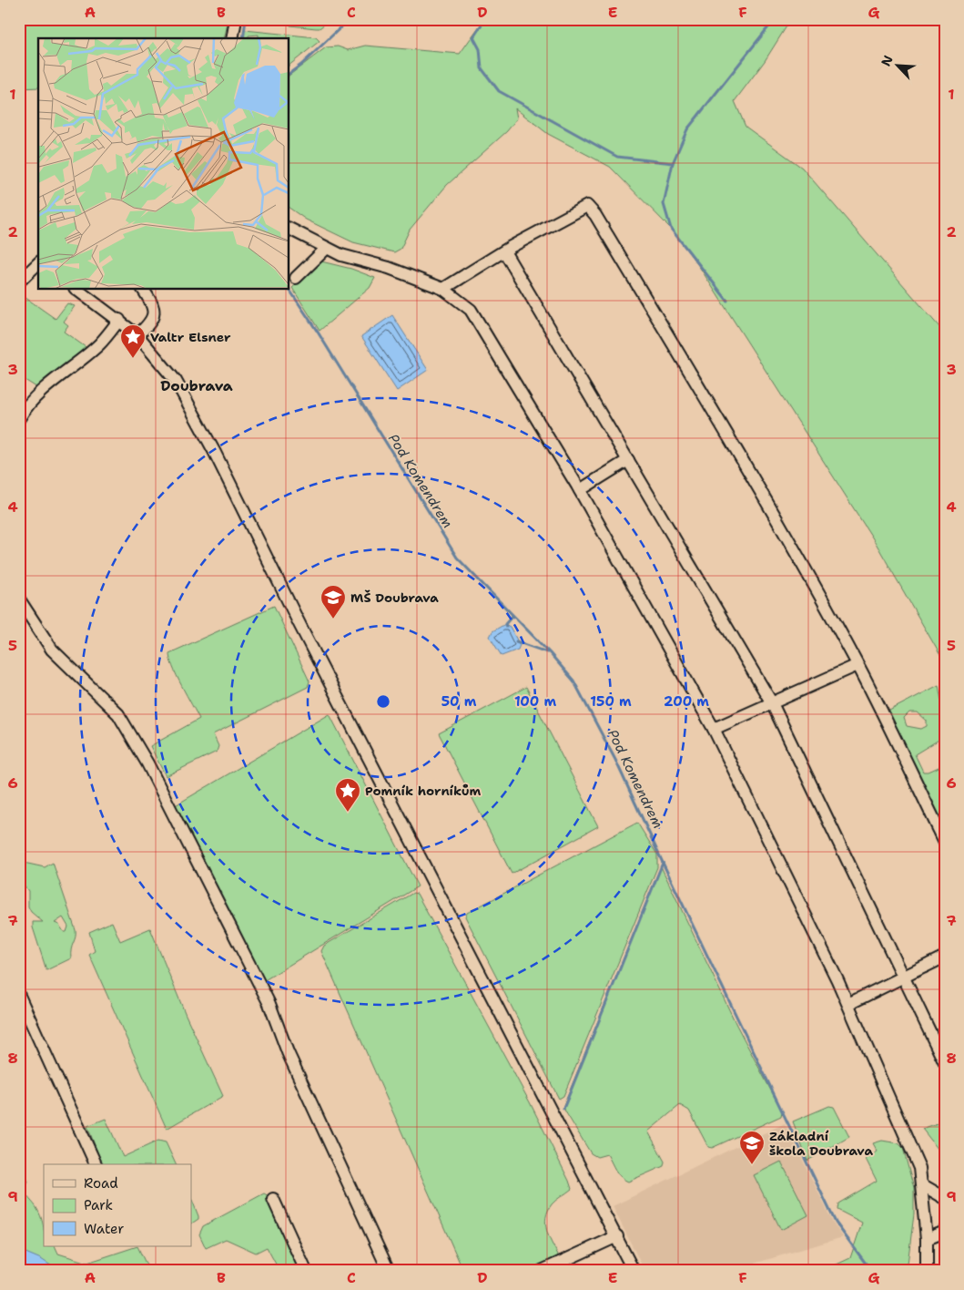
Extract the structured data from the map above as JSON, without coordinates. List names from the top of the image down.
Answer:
{
  "districts": ["Doubrava"],
  "water": ["Pod Komendrem"],
  "places": {
    "place": ["Valtr Elsner", "Pomník horníkům"],
    "school or university": ["MŠ Doubrava", "Základní škola Doubrava"]
  },
  "legend": ["Road", "Park", "Water"],
  "north": "top left",
  "grid": {
    "columns": [
      "A",
      "B",
      "C",
      "D",
      "E",
      "F",
      "G"
    ],
    "rows": [
      "1",
      "2",
      "3",
      "4",
      "5",
      "6",
      "7",
      "8",
      "9"
    ]
  },
  "rings": [
    "50 m",
    "100 m",
    "150 m",
    "200 m"
  ]
}
